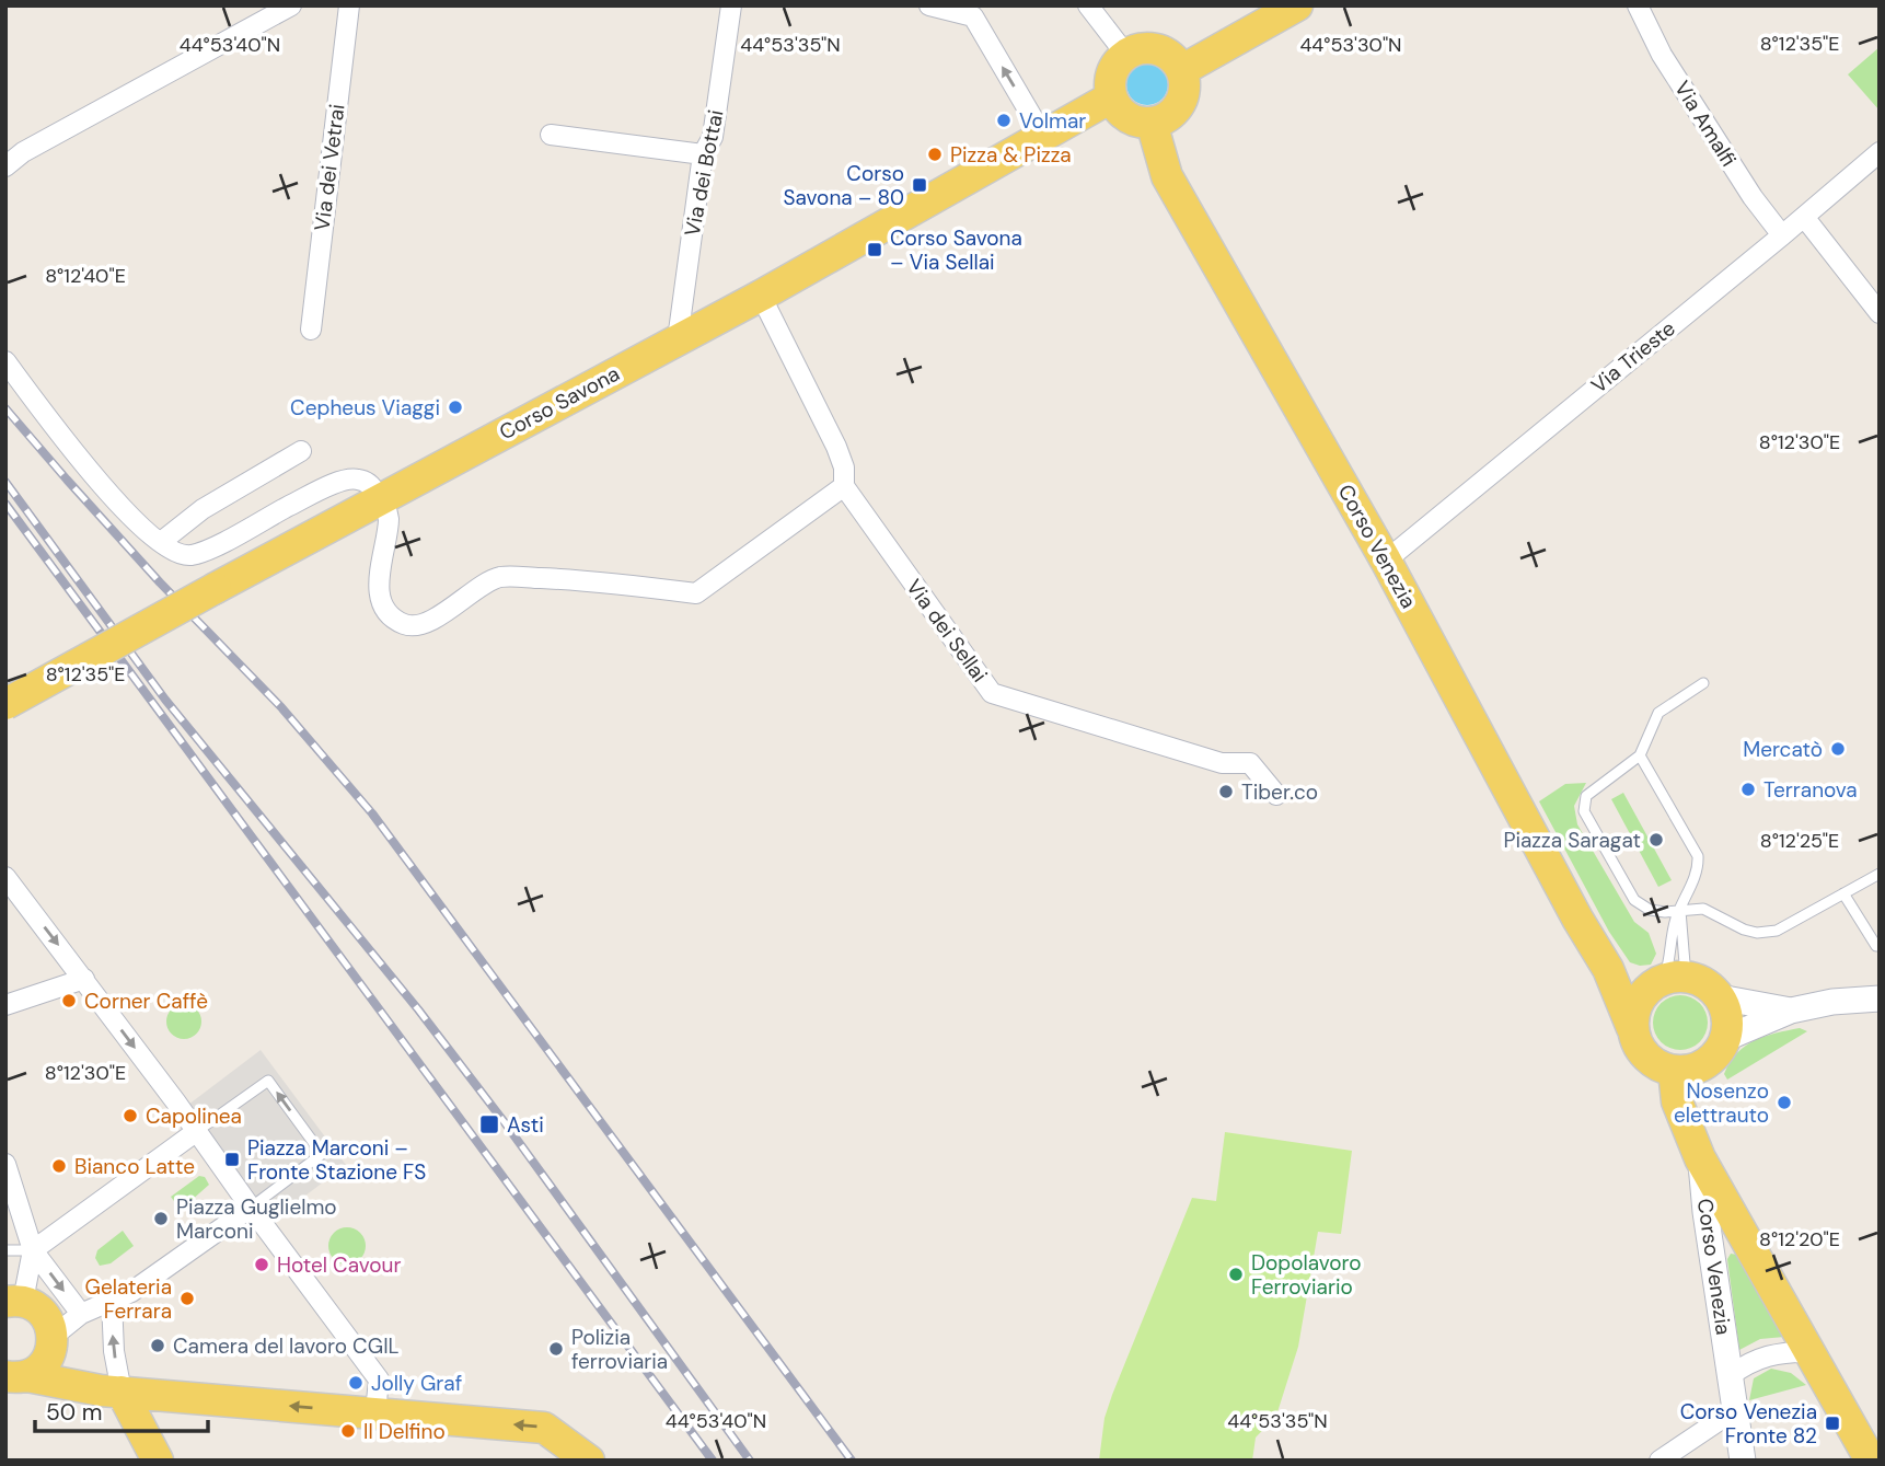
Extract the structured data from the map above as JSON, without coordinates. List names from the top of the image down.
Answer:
{
  "streets": {
    "main road": ["Corso Savona", "Corso Venezia"],
    "street": [
      "Via Amalfi",
      "Via dei Vetrai",
      "Via dei Bottai",
      "Via Trieste",
      "Via dei Sellai"
    ]
  },
  "crossings": [
    ["Via Amalfi", "Via Trieste"],
    ["Via dei Bottai", "Corso Savona"],
    ["Via Trieste", "Corso Venezia"],
    ["Corso Savona", "Corso Venezia"],
    ["Corso Savona", "Via dei Sellai"]
  ],
  "places": {
    "other": [
      "Volmar",
      "Pizza & Pizza",
      "Cepheus Viaggi",
      "Mercatò",
      "Terranova",
      "Tiber.co",
      "Piazza Saragat",
      "Corner Caffè",
      "Nosenzo elettrauto",
      "Capolinea",
      "Bianco Latte",
      "Piazza Guglielmo Marconi",
      "Hotel Cavour",
      "Dopolavoro Ferroviario",
      "Gelateria Ferrara",
      "Camera del lavoro CGIL",
      "Polizia ferroviaria",
      "Jolly Graf",
      "Il Delfino"
    ],
    "transit": [
      "Corso Savona – 80",
      "Corso Savona – Via Sellai",
      "Asti",
      "Piazza Marconi – Fronte Stazione FS",
      "Corso Venezia Fronte 82"
    ]
  },
  "scale_bar": "50 m",
  "coordinates": [
    "8°12'35\"E",
    "44°53'40\"N",
    "44°53'35\"N",
    "44°53'30\"N",
    "8°12'40\"E",
    "8°12'30\"E",
    "8°12'25\"E",
    "8°12'20\"E"
  ]
}
